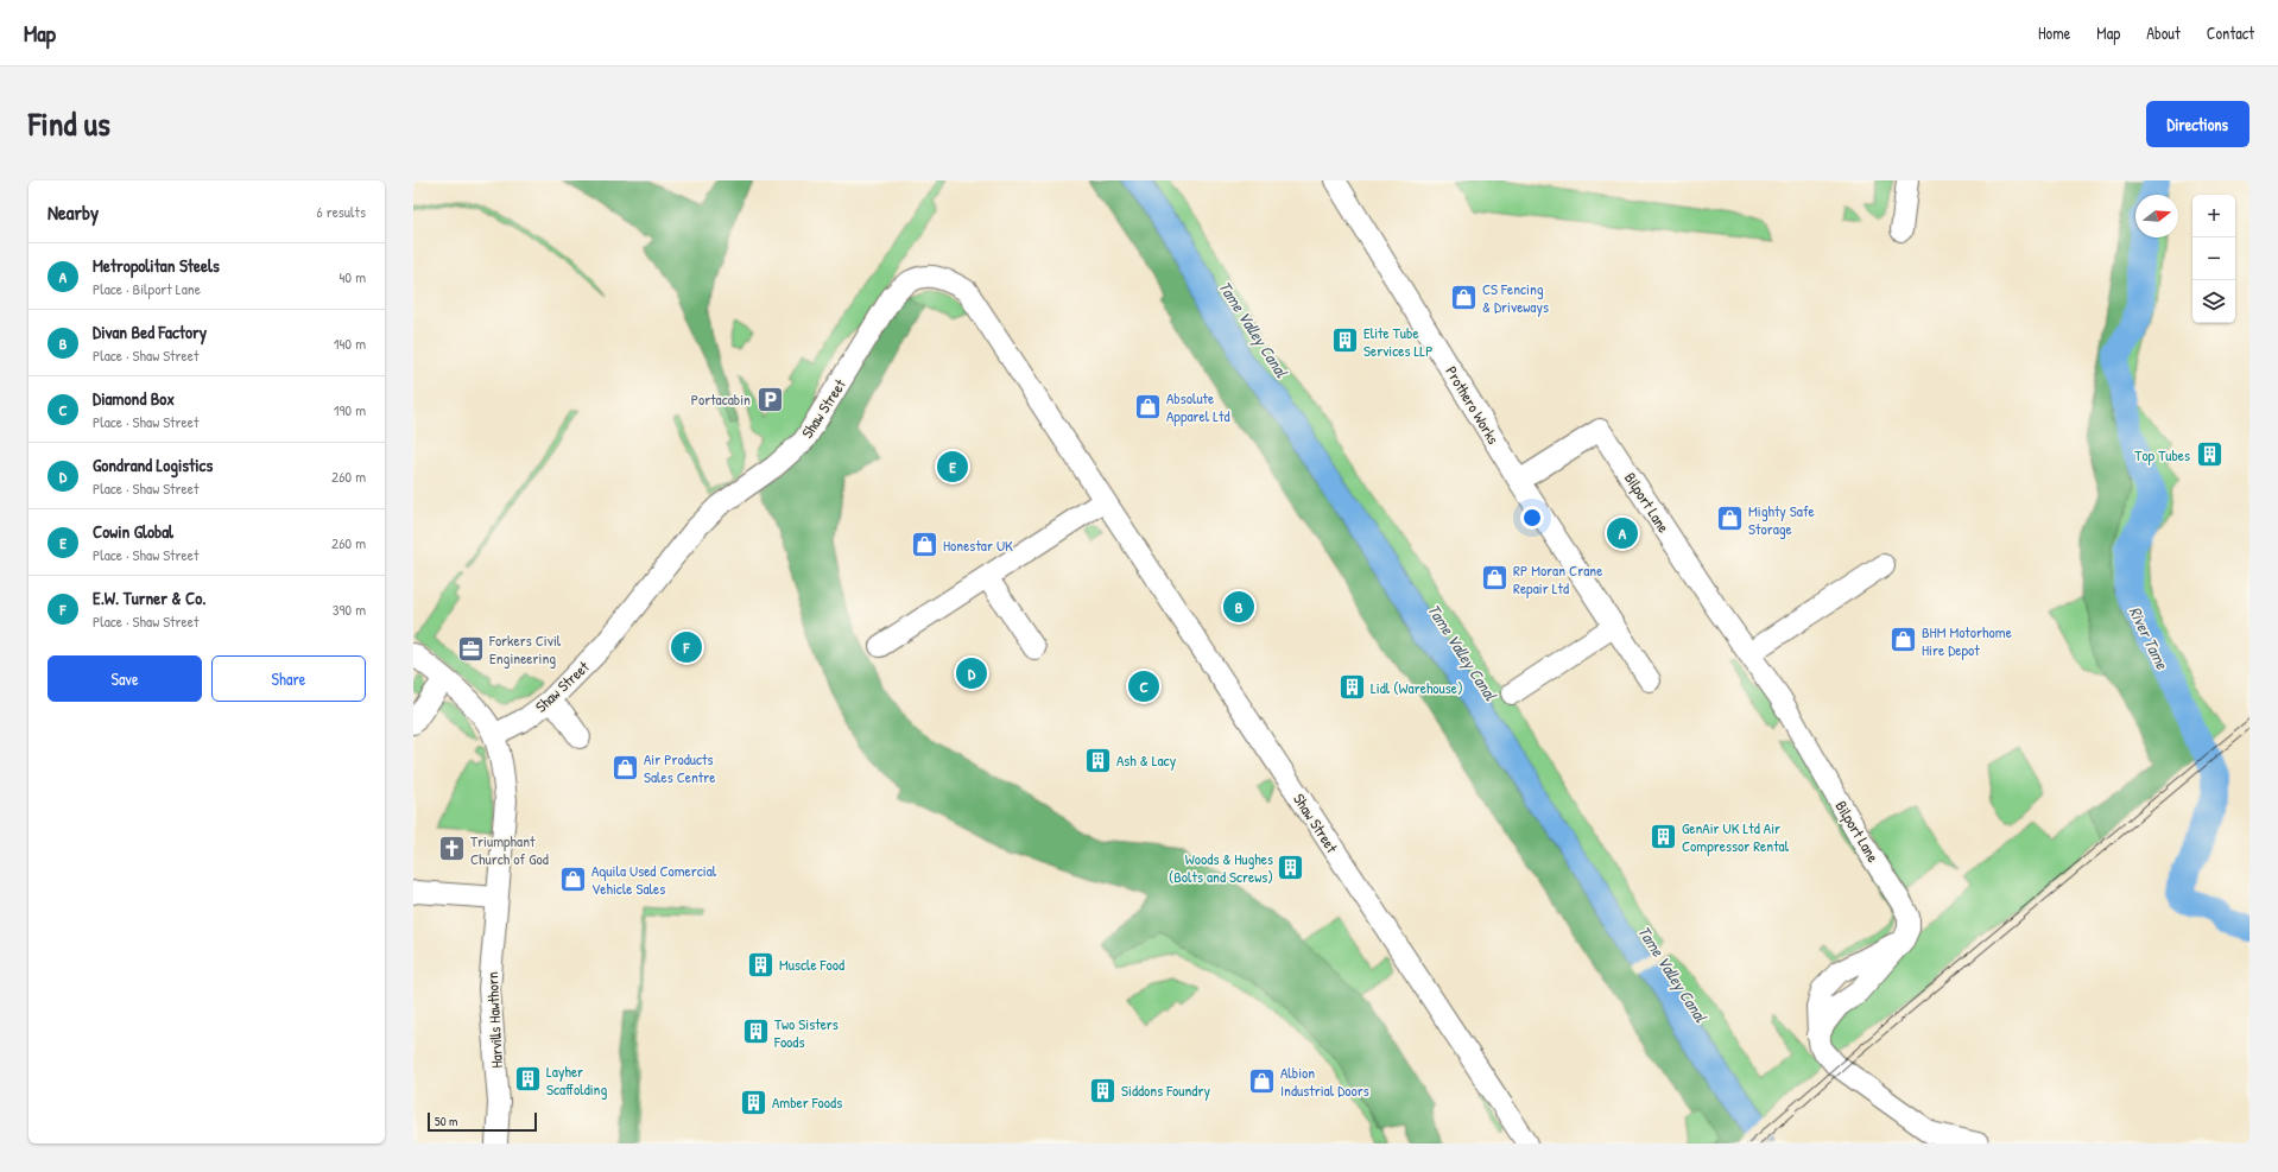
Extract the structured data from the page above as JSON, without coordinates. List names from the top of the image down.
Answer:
{
  "streets": {
    "street": [
      "Prothero Works",
      "Shaw Street",
      "Bilport Lane",
      "Harvills Hawthorn"
    ]
  },
  "crossings": [
    ["Prothero Works", "Bilport Lane"],
    ["Shaw Street", "Harvills Hawthorn"]
  ],
  "water": ["Tame Valley Canal", "River Tame"],
  "places": {
    "shop": [
      "CS Fencing & Driveways",
      "Absolute Apparel Ltd",
      "Mighty Safe Storage",
      "Honestar UK",
      "RP Moran Crane Repair Ltd",
      "BHM Motorhome Hire Depot",
      "Air Products Sales Centre",
      "Aquila Used Comercial Vehicle Sales",
      "Albion Industrial Doors"
    ],
    "building": [
      "Elite Tube Services LLP",
      "Top Tubes",
      "Lidl (Warehouse)",
      "Ash & Lacy",
      "GenAir UK Ltd Air Compressor Rental",
      "Woods & Hughes (Bolts and Screws)",
      "Muscle Food",
      "Two Sisters Foods",
      "Layher Scaffolding",
      "Siddons Foundry",
      "Amber Foods"
    ],
    "parking": ["Portacabin"],
    "office": ["Forkers Civil Engineering"],
    "church": ["Triumphant Church of God"]
  },
  "scale_bar": "50 m",
  "north": "right",
  "page": {
    "header": "Map",
    "nav": [
      "Home",
      "Map",
      "About",
      "Contact"
    ],
    "title": "Find us",
    "buttons": [
      "Directions",
      ["Save", "Share"]
    ],
    "heading": ["Nearby", "6 results"],
    "map_buttons": ["+", "−"],
    "list": [
      {
        "mark": "A",
        "name": "Metropolitan Steels",
        "note": "Place · Bilport Lane",
        "value": "40 m"
      },
      {
        "mark": "B",
        "name": "Divan Bed Factory",
        "note": "Place · Shaw Street",
        "value": "140 m"
      },
      {
        "mark": "C",
        "name": "Diamond Box",
        "note": "Place · Shaw Street",
        "value": "190 m"
      },
      {
        "mark": "D",
        "name": "Gondrand Logistics",
        "note": "Place · Shaw Street",
        "value": "260 m"
      },
      {
        "mark": "E",
        "name": "Cowin Global",
        "note": "Place · Shaw Street",
        "value": "260 m"
      },
      {
        "mark": "F",
        "name": "E.W. Turner & Co.",
        "note": "Place · Shaw Street",
        "value": "390 m"
      }
    ],
    "pins": [
      "E",
      "A",
      "B",
      "F",
      "D",
      "C"
    ],
    "scale": "50 m"
  }
}
